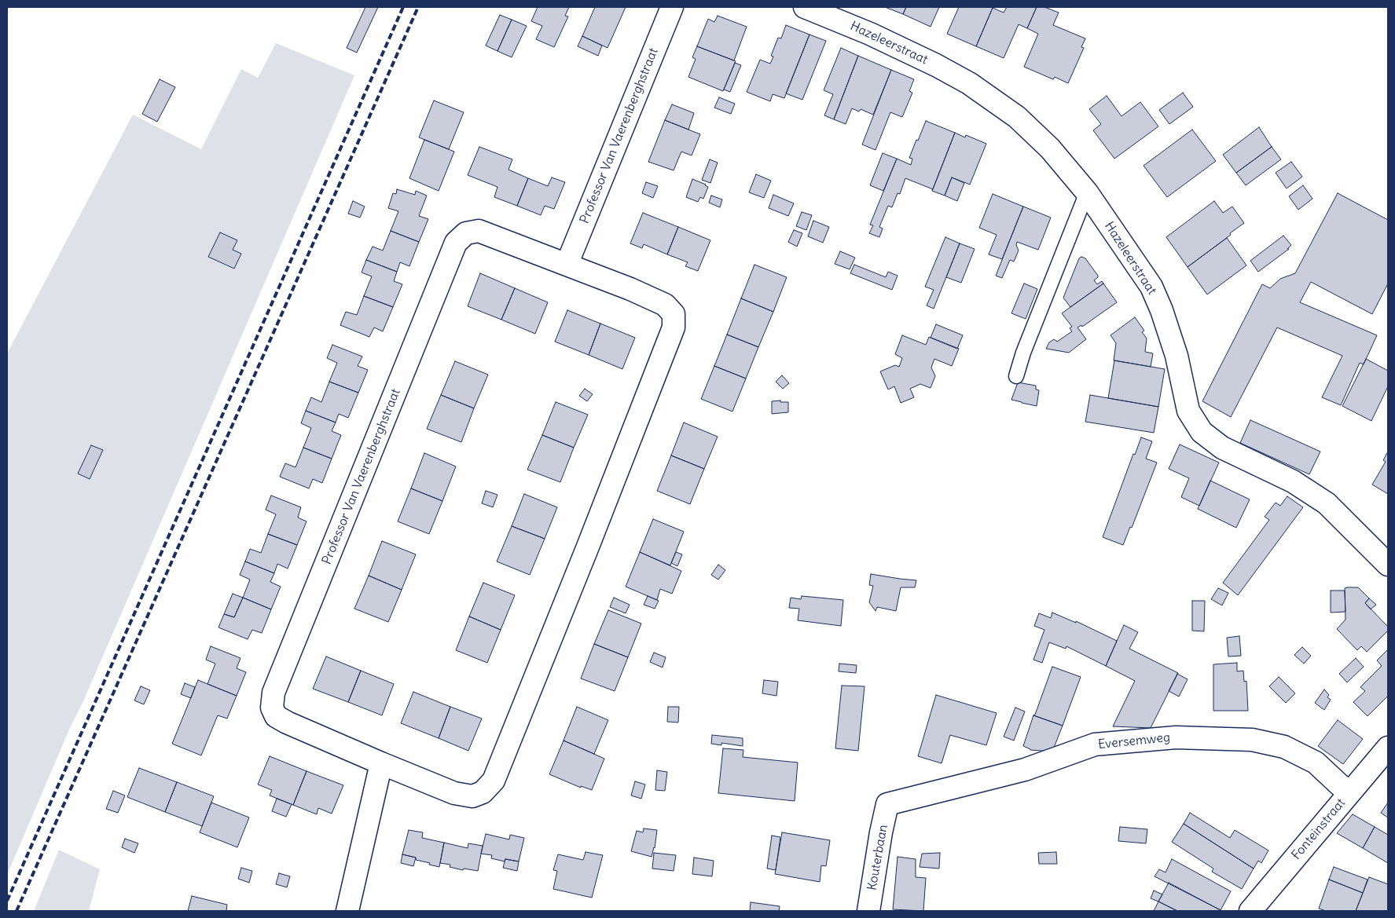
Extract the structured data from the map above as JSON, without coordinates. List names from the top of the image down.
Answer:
{
  "streets": {
    "street": [
      "Hazeleerstraat",
      "Professor Van Vaerenberghstraat",
      "Eversemweg",
      "Fonteinstraat",
      "Kouterbaan"
    ]
  },
  "crossings": [
    ["Eversemweg", "Fonteinstraat"],
    ["Eversemweg", "Kouterbaan"]
  ]
}
